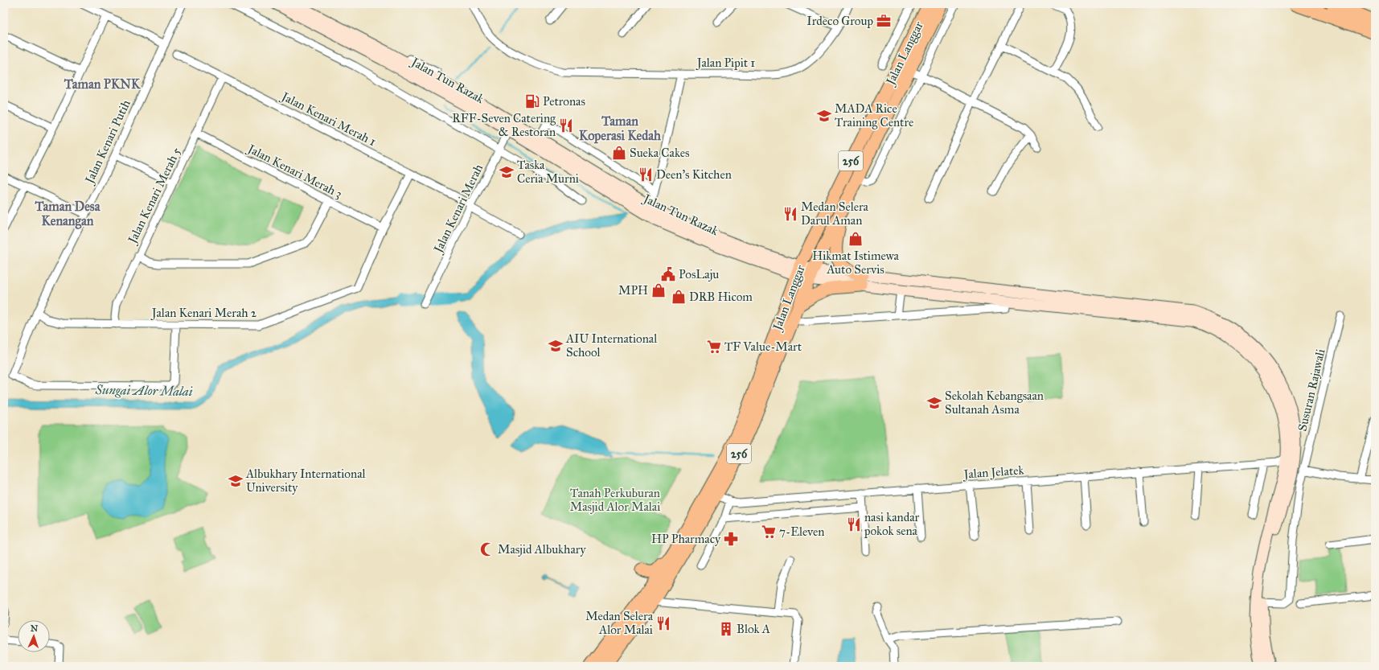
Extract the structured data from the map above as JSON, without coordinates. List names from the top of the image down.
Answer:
{
  "streets": {
    "main road": ["Jalan Langgar", "Jalan Tun Razak", "256"],
    "street": [
      "Jalan Pipit 1",
      "Jalan Kenari Merah 1",
      "Jalan Kenari Putih",
      "Jalan Kenari Merah 3",
      "Jalan Kenari Merah 5",
      "Jalan Kenari Merah",
      "Jalan Kenari Merah 2",
      "Susuran Rajawali",
      "Jalan Jelatek"
    ]
  },
  "crossings": [
    ["Jalan Langgar", "Jalan Tun Razak"],
    ["Jalan Langgar", "Jalan Jelatek"],
    ["Jalan Tun Razak", "Jalan Kenari Merah"],
    ["Jalan Kenari Merah 1", "Jalan Kenari Merah 5"],
    ["Jalan Kenari Merah 1", "Jalan Kenari Merah"],
    ["Jalan Kenari Merah 1", "Jalan Kenari Merah 2"],
    ["Jalan Kenari Putih", "Jalan Kenari Merah 2"],
    ["Jalan Kenari Merah 3", "Jalan Kenari Merah 5"],
    ["Jalan Kenari Merah 3", "Jalan Kenari Merah 2"],
    ["Jalan Kenari Merah 5", "Jalan Kenari Merah 2"]
  ],
  "districts": ["Taman PKNK", "Taman Koperasi Kedah", "Taman Desa Kenangan"],
  "water": ["Sungai Alor Malai"],
  "parks": ["Tanah Perkuburan Masjid Alor Malai"],
  "places": {
    "office": ["Irdeco Group"],
    "fuel station": ["Petronas"],
    "school or university": [
      "MADA Rice Training Centre",
      "Taska Ceria Murni",
      "AIU International School",
      "Sekolah Kebangsaan Sultanah Asma",
      "Albukhary International University"
    ],
    "restaurant": [
      "RFF-Seven Catering & Restoran",
      "Deen's Kitchen",
      "Medan Selera Darul Aman",
      "nasi kandar pokok sena",
      "Medan Selera Alor Malai"
    ],
    "shop": [
      "Sueka Cakes",
      "Hikmat Istimewa Auto Servis",
      "MPH",
      "DRB Hicom"
    ],
    "public building": ["PosLaju"],
    "supermarket": ["TF Value-Mart", "7-Eleven"],
    "pharmacy": ["HP Pharmacy"],
    "mosque": ["Masjid Albukhary"],
    "building": ["Blok A"]
  },
  "north": "top"
}
